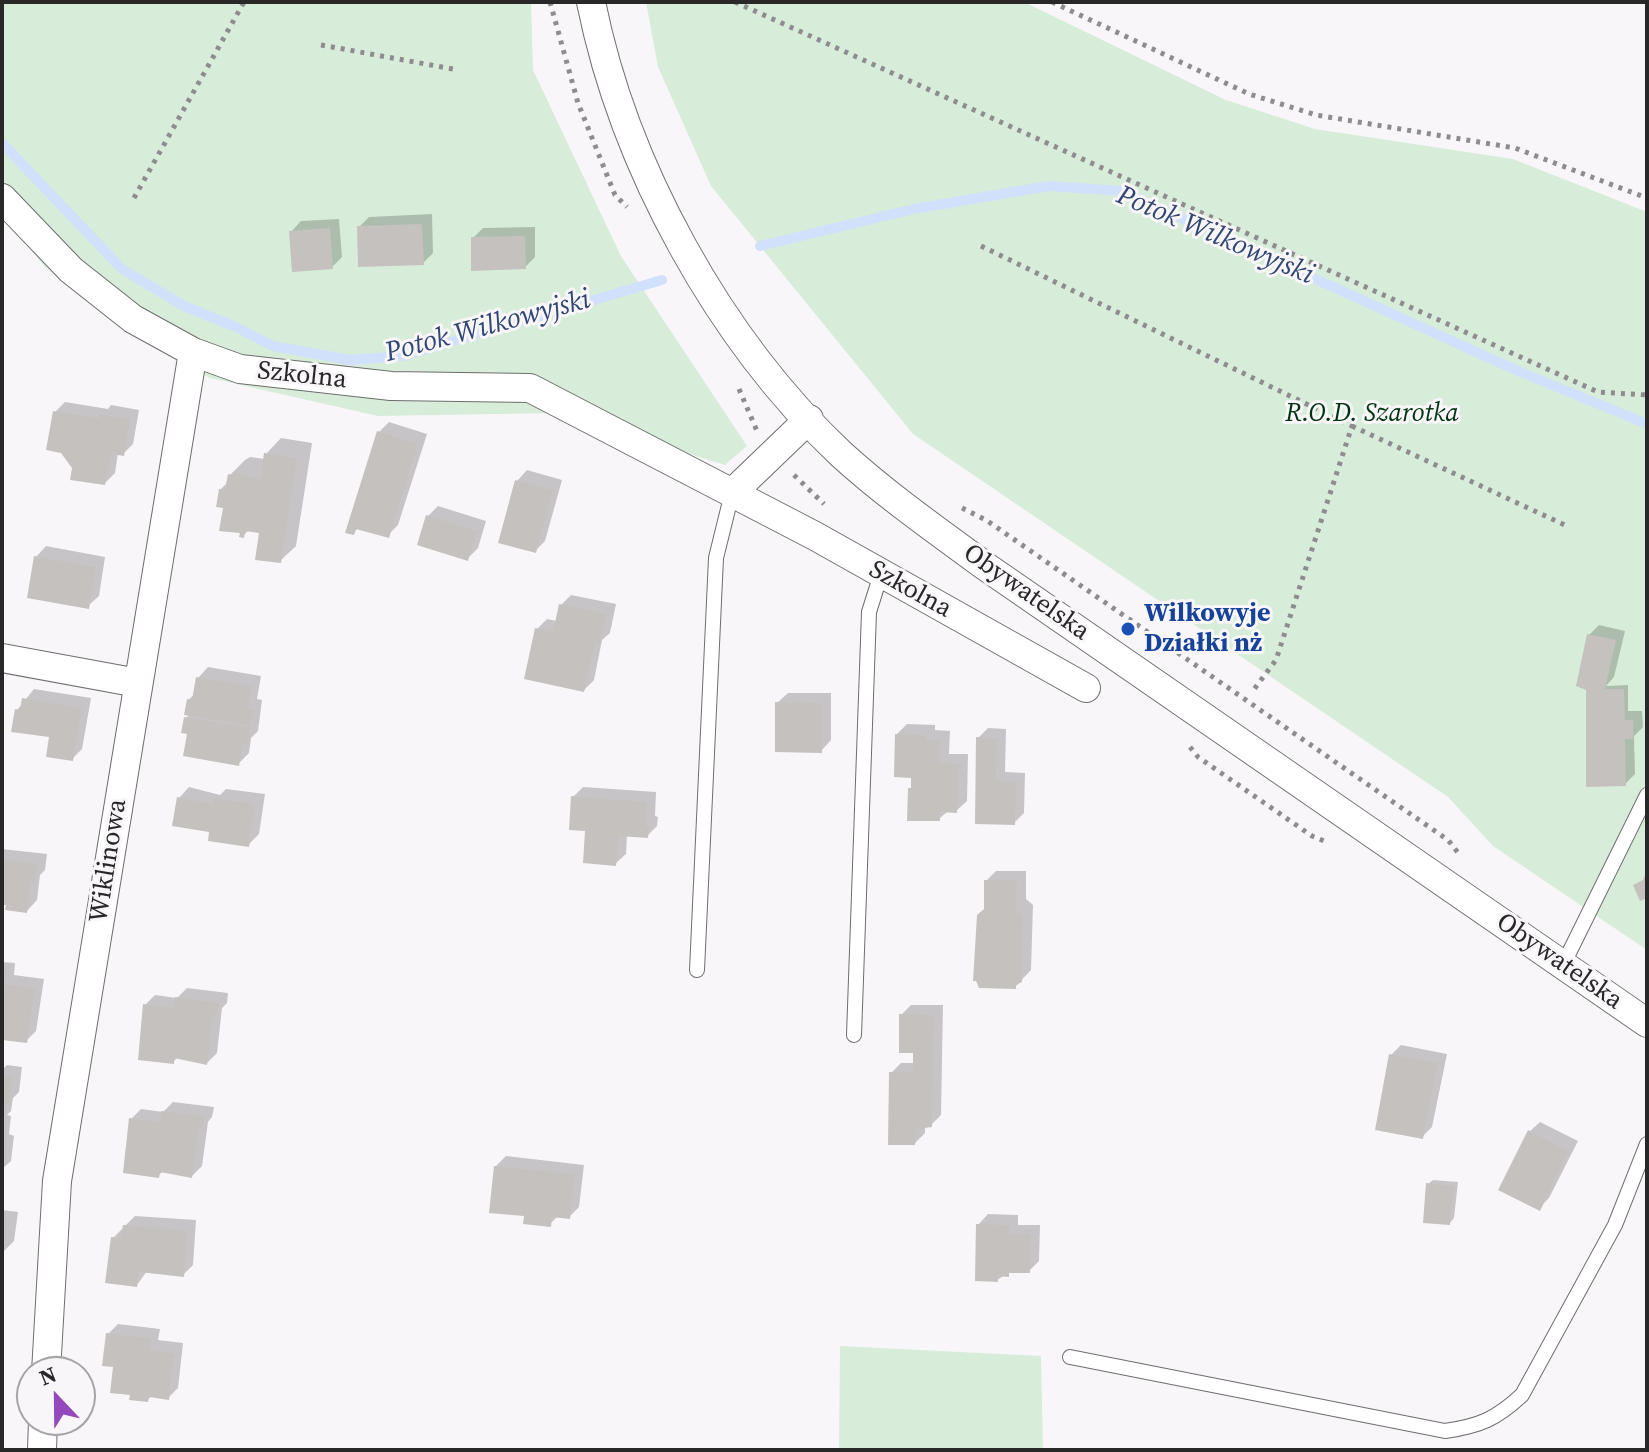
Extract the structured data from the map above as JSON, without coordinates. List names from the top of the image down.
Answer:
{
  "streets": {
    "street": ["Szkolna", "Obywatelska", "Wiklinowa"]
  },
  "crossings": [
    ["Szkolna", "Wiklinowa"]
  ],
  "water": ["Potok Wilkowyjski"],
  "parks": ["R.O.D. Szarotka"],
  "places": ["Wilkowyje Działki nż"],
  "north": "top"
}
